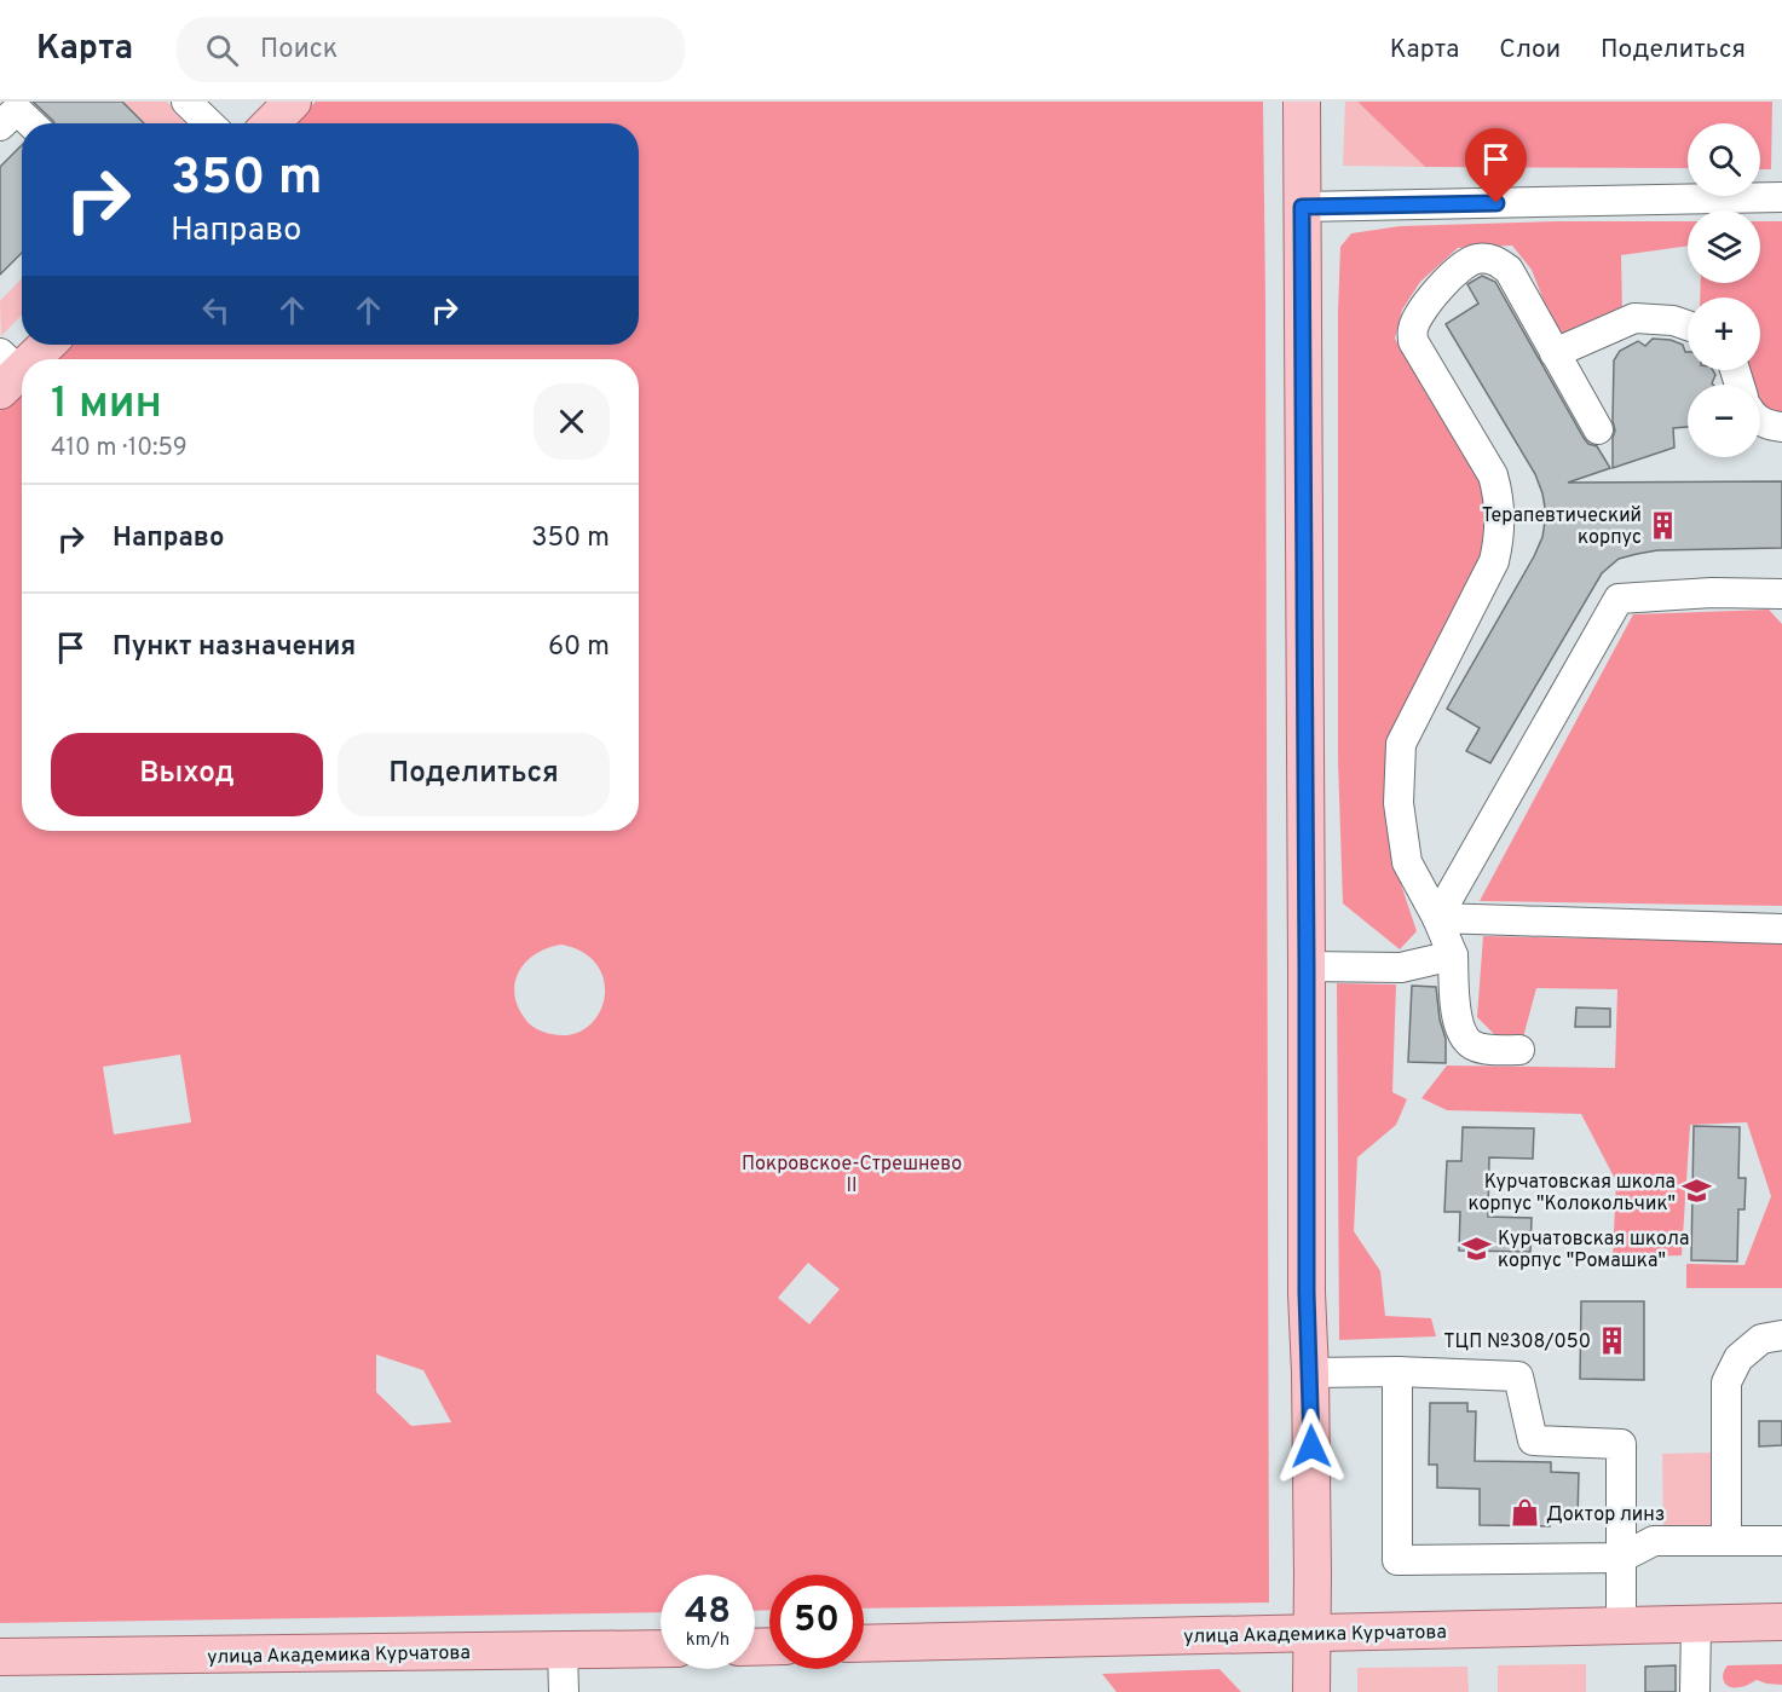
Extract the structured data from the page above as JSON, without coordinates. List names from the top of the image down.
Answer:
{
  "streets": {
    "main road": ["улица Академика Курчатова"]
  },
  "parks": ["Покровское-Стрешнево II"],
  "places": {
    "building": ["Терапевтический корпус", "ТЦП №308/050"],
    "school or university": ["Курчатовская школа корпус \"Колокольчик\"", "Курчатовская школа корпус \"Ромашка\""],
    "shop": ["Доктор линз"]
  },
  "page": {
    "header": "Карта",
    "search": "Поиск",
    "nav": ["Карта", "Слои", "Поделиться"],
    "map_buttons": ["+", "−"],
    "turn": ["350 m", "Направо"],
    "heading": ["1 мин", "410 m · 10:59"],
    "list": [
      {
        "name": "Направо",
        "value": "350 m"
      },
      {
        "name": "Пункт назначения",
        "value": "60 m"
      }
    ],
    "buttons": ["Выход", "Поделиться"],
    "speed": "48 km/h",
    "limit": "50"
  }
}
